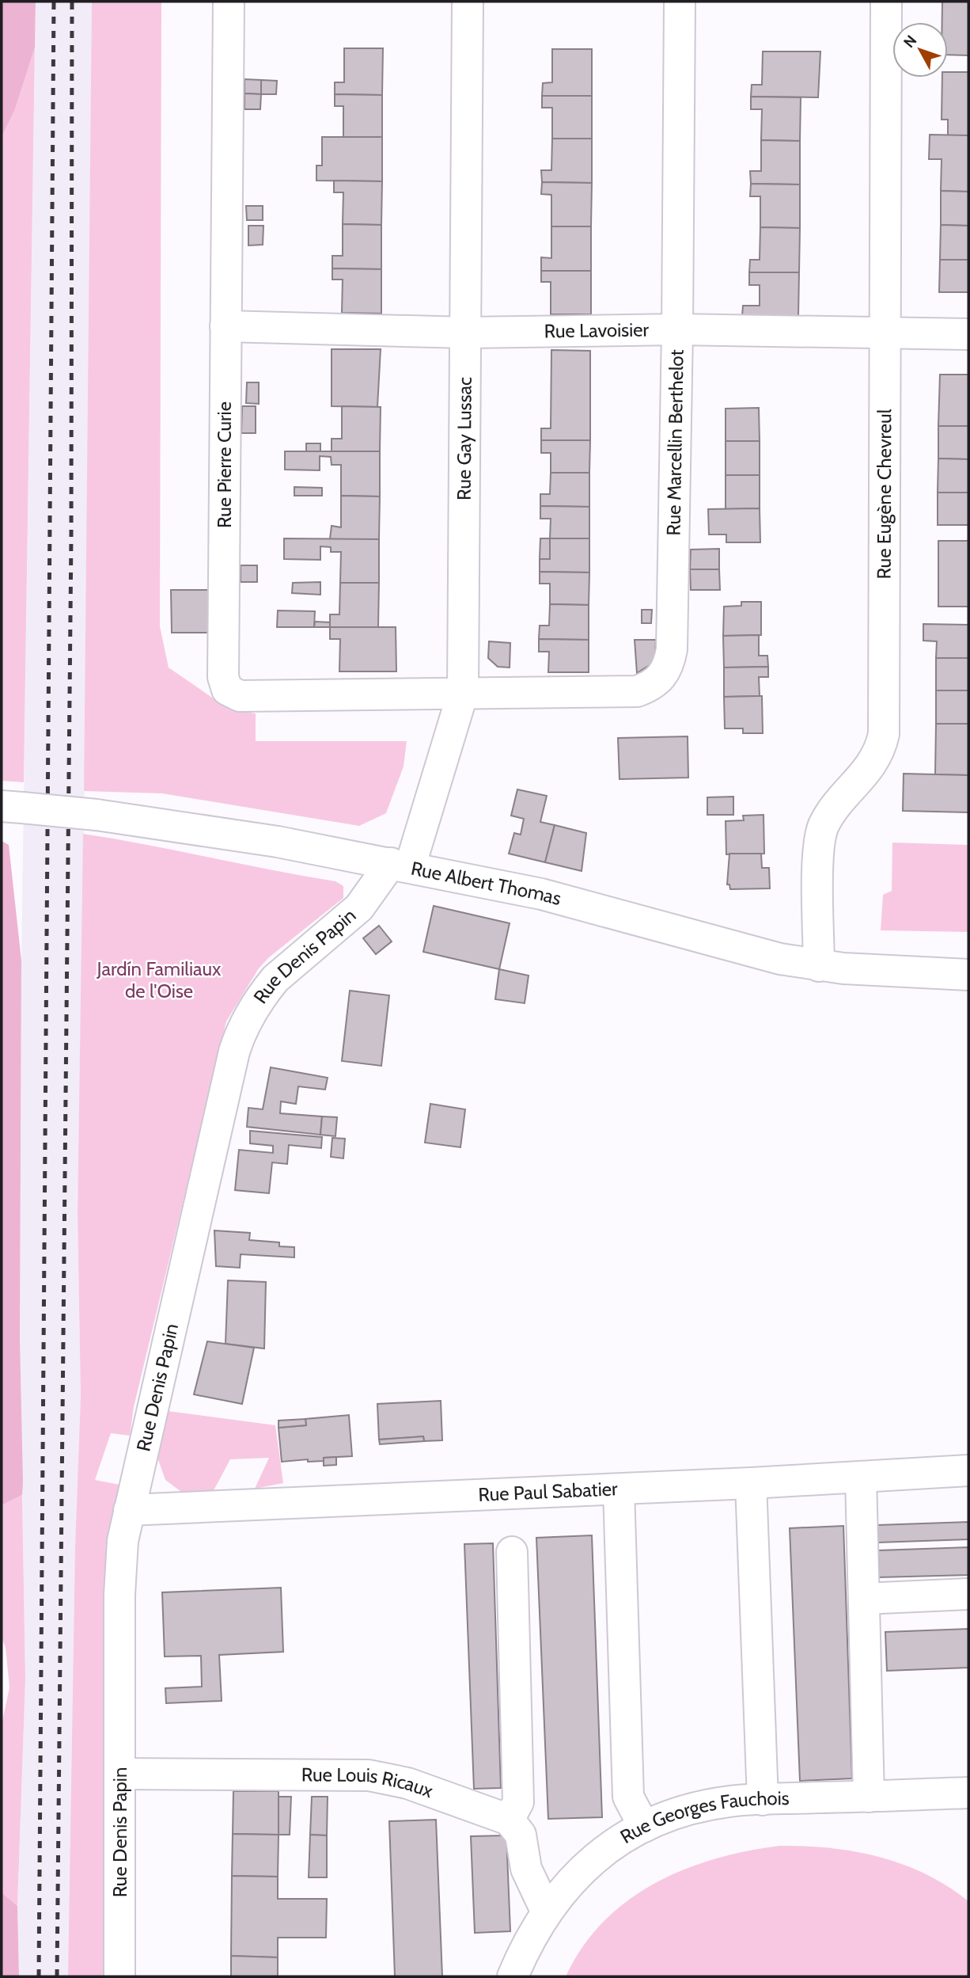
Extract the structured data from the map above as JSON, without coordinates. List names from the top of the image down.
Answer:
{
  "streets": {
    "street": [
      "Rue Lavoisier",
      "Rue Gay Lussac",
      "Rue Marcellin Berthelot",
      "Rue Pierre Curie",
      "Rue Eugène Chevreul",
      "Rue Albert Thomas",
      "Rue Denis Papin",
      "Rue Paul Sabatier",
      "Rue Louis Ricaux",
      "Rue Georges Fauchois"
    ]
  },
  "crossings": [
    ["Rue Lavoisier", "Rue Gay Lussac"],
    ["Rue Lavoisier", "Rue Marcellin Berthelot"],
    ["Rue Lavoisier", "Rue Pierre Curie"],
    ["Rue Lavoisier", "Rue Eugène Chevreul"],
    ["Rue Gay Lussac", "Rue Marcellin Berthelot"],
    ["Rue Gay Lussac", "Rue Pierre Curie"],
    ["Rue Gay Lussac", "Rue Albert Thomas"],
    ["Rue Gay Lussac", "Rue Denis Papin"],
    ["Rue Marcellin Berthelot", "Rue Pierre Curie"],
    ["Rue Eugène Chevreul", "Rue Albert Thomas"],
    ["Rue Albert Thomas", "Rue Denis Papin"],
    ["Rue Denis Papin", "Rue Paul Sabatier"],
    ["Rue Denis Papin", "Rue Louis Ricaux"]
  ],
  "parks": ["Jardín Familiaux de l'Oise"],
  "north": "top left"
}
